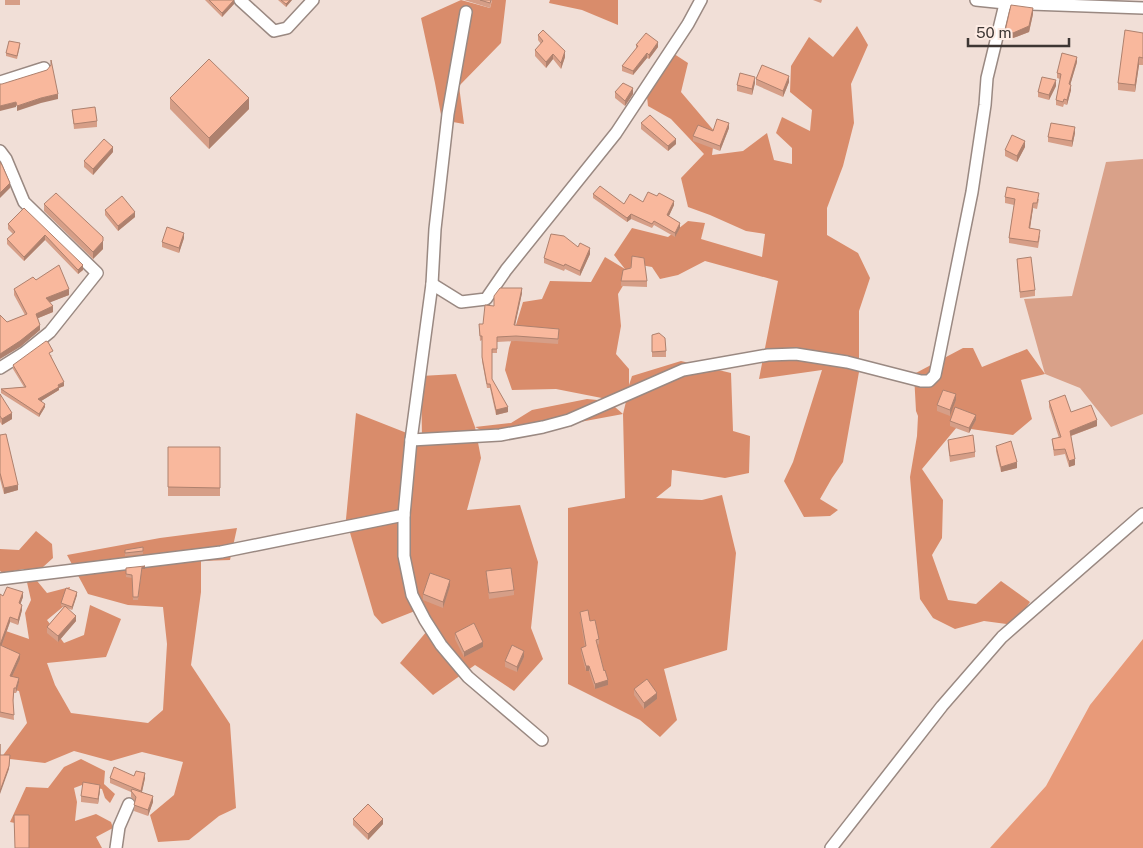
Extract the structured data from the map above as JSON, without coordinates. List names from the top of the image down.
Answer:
{
  "scale_bar": "50 m"
}
